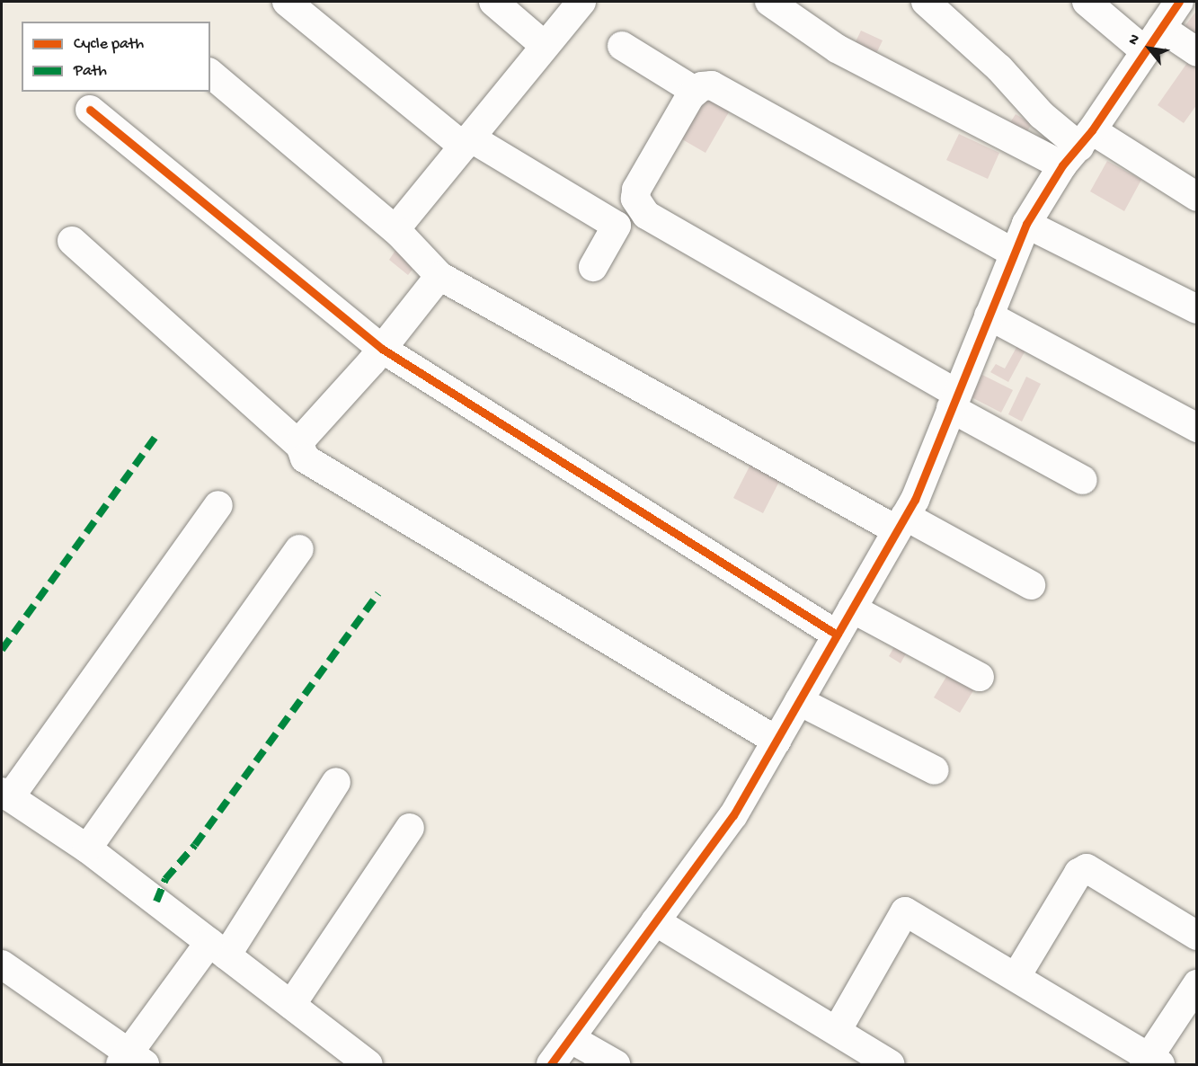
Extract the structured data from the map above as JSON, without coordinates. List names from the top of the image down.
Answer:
{
  "legend": ["Cycle path", "Path"],
  "north": "top left"
}
